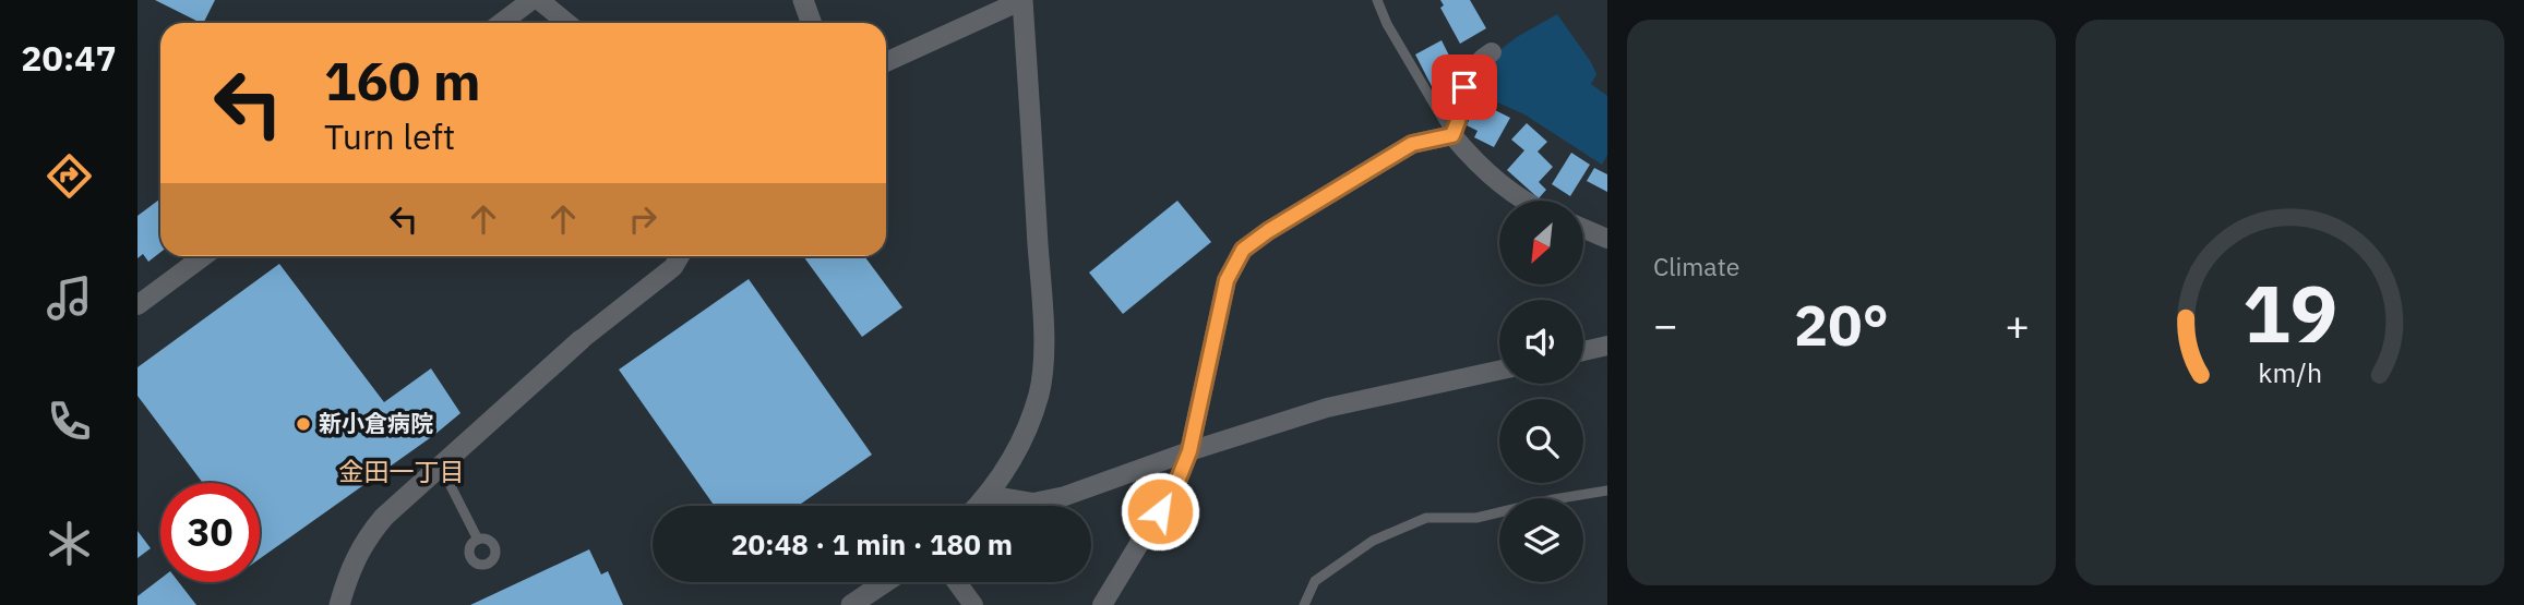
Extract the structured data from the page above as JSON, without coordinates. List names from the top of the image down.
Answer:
{
  "districts": ["金田一丁目"],
  "places": ["新小倉病院"],
  "north": "bottom left",
  "page": {
    "tabs": "20:47",
    "tile": "Climate",
    "turn": ["160 m", "Turn left"],
    "heat": ["−", "20°", "+"],
    "limit": "30",
    "trip": "20:48 · 1 min · 180 m",
    "gauge": ["19", "km/h"]
  }
}
